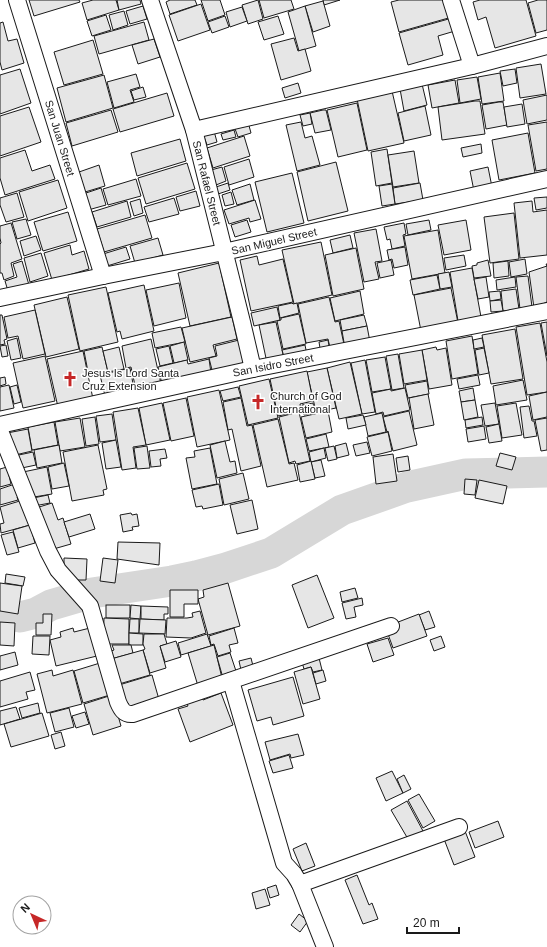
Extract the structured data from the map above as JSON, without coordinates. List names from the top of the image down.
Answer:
{
  "streets": {
    "street": [
      "San Juan Street",
      "San Rafael Street",
      "San Miguel Street",
      "San Isidro Street"
    ]
  },
  "crossings": [
    ["San Juan Street", "San Miguel Street"],
    ["San Rafael Street", "San Miguel Street"],
    ["San Rafael Street", "San Isidro Street"]
  ],
  "places": {
    "church": ["Jesus Is Lord Santa Cruz Extension", "Church of God International"]
  },
  "scale_bar": "20 m",
  "north": "top left"
}
